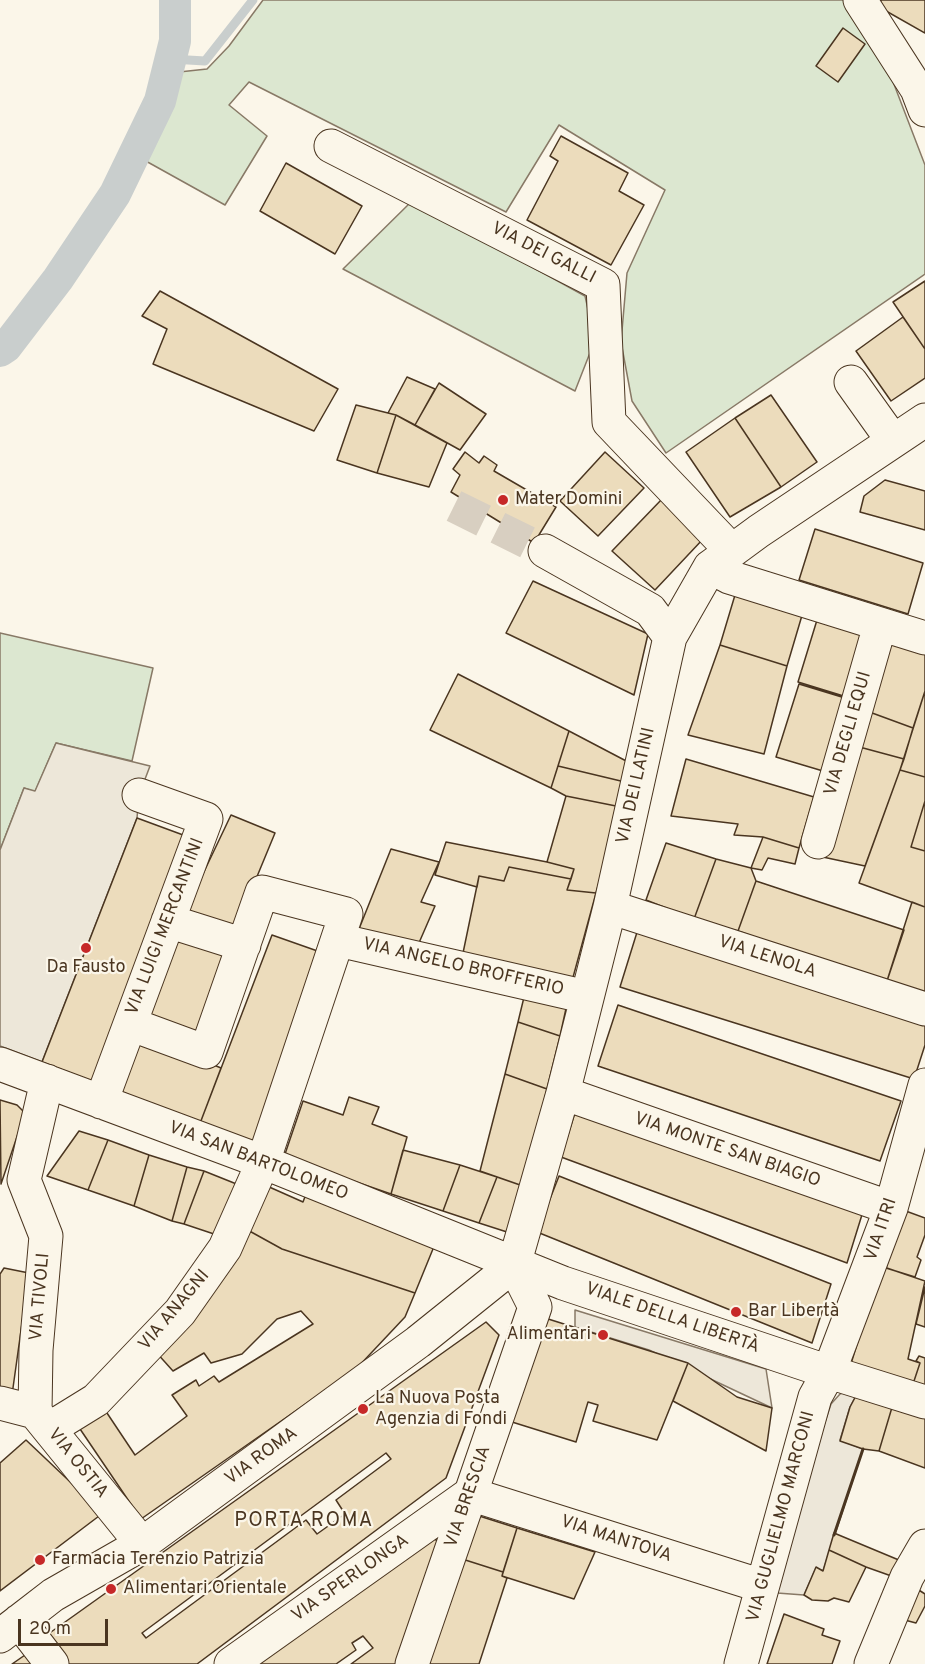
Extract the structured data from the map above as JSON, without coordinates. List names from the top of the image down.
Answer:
{
  "streets": {
    "street": [
      "VIA DEI GALLI",
      "VIA DEGLI EQUI",
      "VIA DEI LATINI",
      "VIA LUIGI MERCANTINI",
      "VIA LENOLA",
      "VIA ANGELO BROFFERIO",
      "VIA MONTE SAN BIAGIO",
      "VIA SAN BARTOLOMEO",
      "VIA ITRI",
      "VIA TIVOLI",
      "VIA ANAGNI",
      "VIALE DELLA LIBERTÀ",
      "VIA ROMA",
      "VIA OSTIA",
      "VIA BRESCIA",
      "VIA GUGLIELMO MARCONI",
      "VIA MANTOVA",
      "VIA SPERLONGA"
    ]
  },
  "crossings": [
    ["VIA DEI GALLI", "VIA DEI LATINI"],
    ["VIA DEI LATINI", "VIA LENOLA"],
    ["VIA DEI LATINI", "VIA ANGELO BROFFERIO"],
    ["VIA DEI LATINI", "VIA MONTE SAN BIAGIO"],
    ["VIA DEI LATINI", "VIA SAN BARTOLOMEO"],
    ["VIA DEI LATINI", "VIALE DELLA LIBERTÀ"],
    ["VIA DEI LATINI", "VIA ROMA"],
    ["VIA DEI LATINI", "VIA BRESCIA"],
    ["VIA LUIGI MERCANTINI", "VIA SAN BARTOLOMEO"],
    ["VIA ANGELO BROFFERIO", "VIA ANAGNI"],
    ["VIA MONTE SAN BIAGIO", "VIA ITRI"],
    ["VIA SAN BARTOLOMEO", "VIA TIVOLI"],
    ["VIA SAN BARTOLOMEO", "VIA ANAGNI"],
    ["VIA SAN BARTOLOMEO", "VIALE DELLA LIBERTÀ"],
    ["VIA SAN BARTOLOMEO", "VIA ROMA"],
    ["VIA SAN BARTOLOMEO", "VIA BRESCIA"],
    ["VIA ITRI", "VIALE DELLA LIBERTÀ"],
    ["VIA ITRI", "VIA GUGLIELMO MARCONI"],
    ["VIA TIVOLI", "VIA ANAGNI"],
    ["VIA TIVOLI", "VIA OSTIA"],
    ["VIA ANAGNI", "VIA OSTIA"],
    ["VIALE DELLA LIBERTÀ", "VIA ROMA"],
    ["VIALE DELLA LIBERTÀ", "VIA BRESCIA"],
    ["VIALE DELLA LIBERTÀ", "VIA GUGLIELMO MARCONI"],
    ["VIA ROMA", "VIA OSTIA"],
    ["VIA ROMA", "VIA BRESCIA"],
    ["VIA BRESCIA", "VIA MANTOVA"],
    ["VIA BRESCIA", "VIA SPERLONGA"],
    ["VIA GUGLIELMO MARCONI", "VIA MANTOVA"],
    ["VIA MANTOVA", "VIA SPERLONGA"]
  ],
  "districts": ["PORTA ROMA"],
  "places": [
    "Mater Domini",
    "Da Fausto",
    "Bar Libertà",
    "Alimentari",
    "La Nuova Posta Agenzia di Fondi",
    "Farmacia Terenzio Patrizia",
    "Alimentari Orientale"
  ],
  "scale_bar": "20 m"
}
